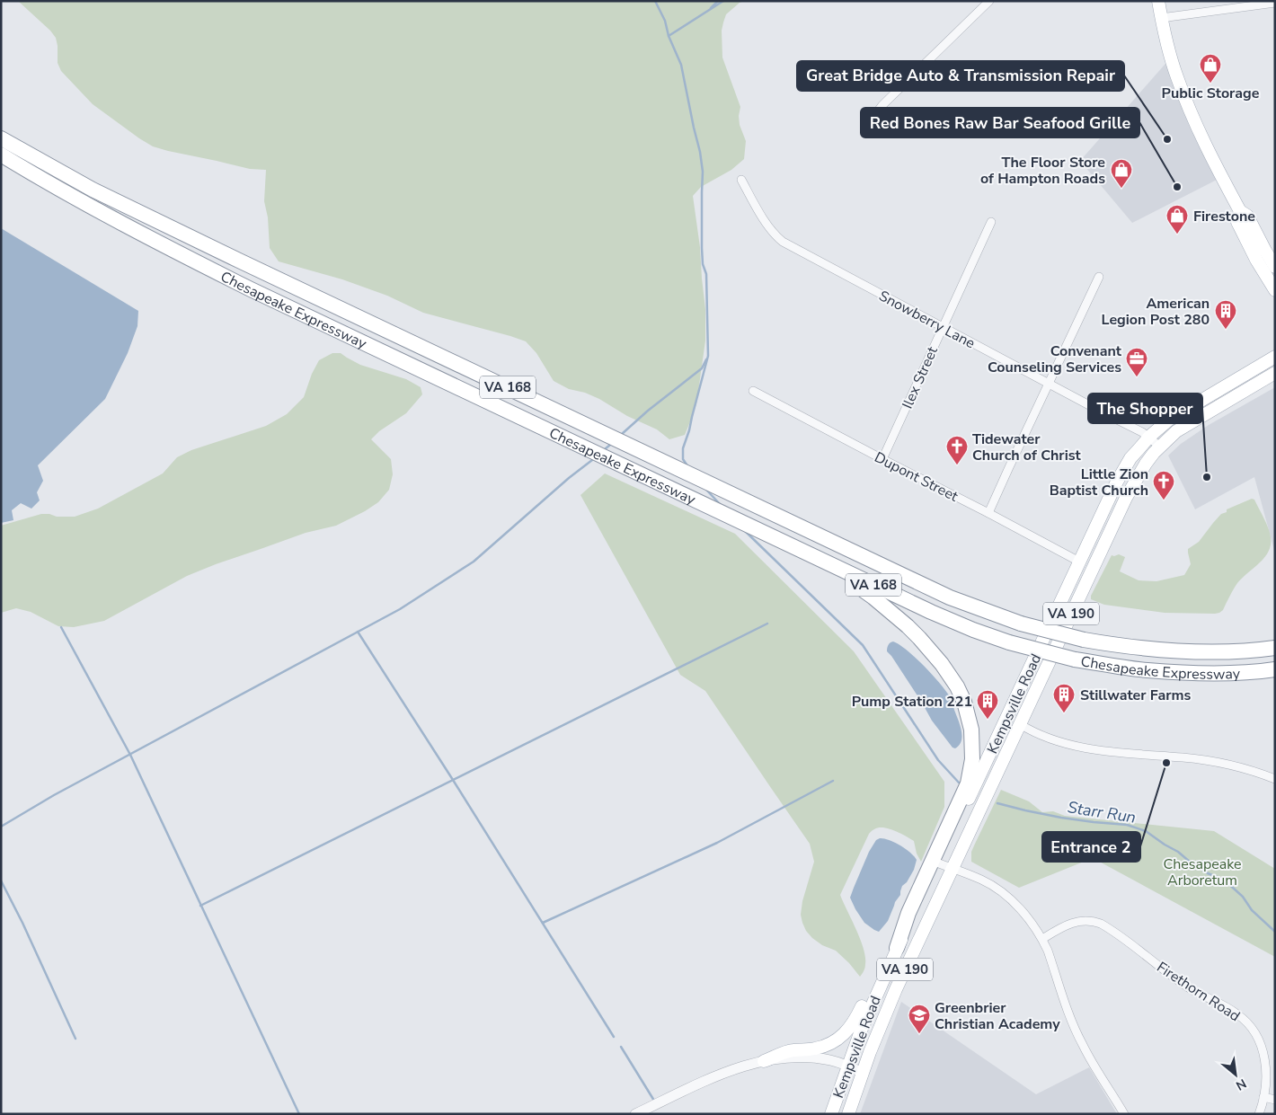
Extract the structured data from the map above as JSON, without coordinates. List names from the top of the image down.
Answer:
{
  "streets": {
    "highway": ["Chesapeake Expressway", "VA 168"],
    "main road": ["VA 190", "Kempsville Road"],
    "street": [
      "Snowberry Lane",
      "Ilex Street",
      "Dupont Street",
      "Firethorn Road"
    ]
  },
  "crossings": [
    ["Snowberry Lane", "Ilex Street"],
    ["Snowberry Lane", "Kempsville Road"],
    ["Ilex Street", "Dupont Street"],
    ["Dupont Street", "Kempsville Road"]
  ],
  "water": ["Starr Run"],
  "parks": ["Chesapeake Arboretum"],
  "places": {
    "shop": ["Public Storage", "The Floor Store of Hampton Roads", "Firestone"],
    "other": [
      "Great Bridge Auto & Transmission Repair",
      "Red Bones Raw Bar Seafood Grille",
      "The Shopper",
      "Entrance 2"
    ],
    "building": ["American Legion Post 280", "Stillwater Farms", "Pump Station 221"],
    "office": ["Convenant Counseling Services"],
    "church": ["Tidewater Church of Christ", "Little Zion Baptist Church"],
    "school or university": ["Greenbrier Christian Academy"]
  },
  "north": "bottom right"
}
